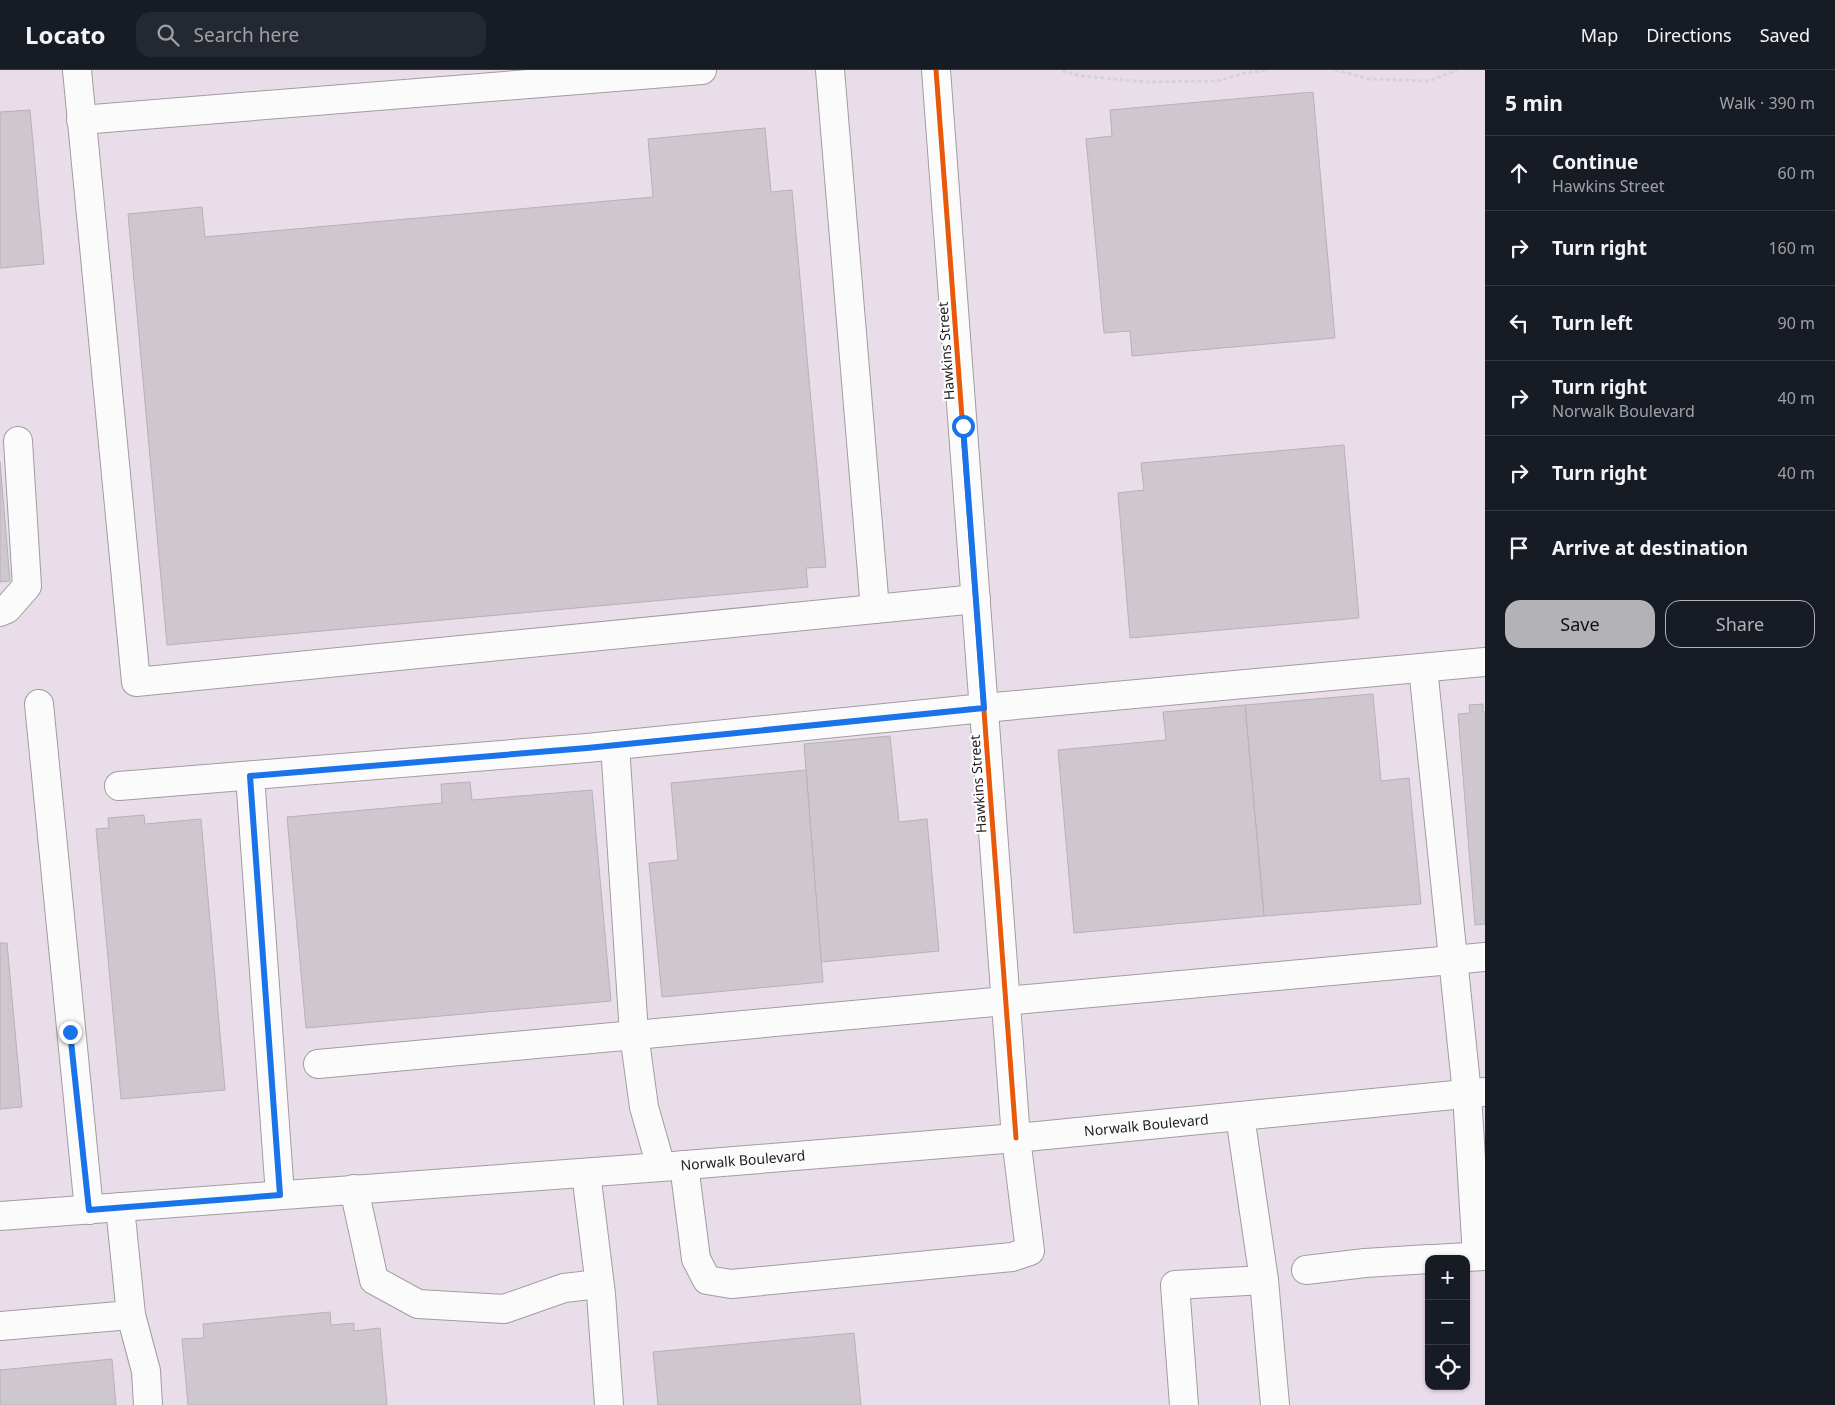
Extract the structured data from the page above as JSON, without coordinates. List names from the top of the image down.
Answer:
{
  "streets": {
    "main road": ["Hawkins Street", "Norwalk Boulevard"]
  },
  "crossings": [
    ["Hawkins Street", "Norwalk Boulevard"]
  ],
  "page": {
    "header": "Locato",
    "search": "Search here",
    "nav": ["Map", "Directions", "Saved"],
    "heading": ["5 min", "Walk · 390 m"],
    "list": [
      ["Continue", "Hawkins Street", "60 m"],
      ["Turn right", "160 m"],
      ["Turn left", "90 m"],
      ["Turn right", "Norwalk Boulevard", "40 m"],
      ["Turn right", "40 m"],
      "Arrive at destination"
    ],
    "buttons": ["Save", "Share"],
    "map_buttons": ["+", "−"]
  }
}
